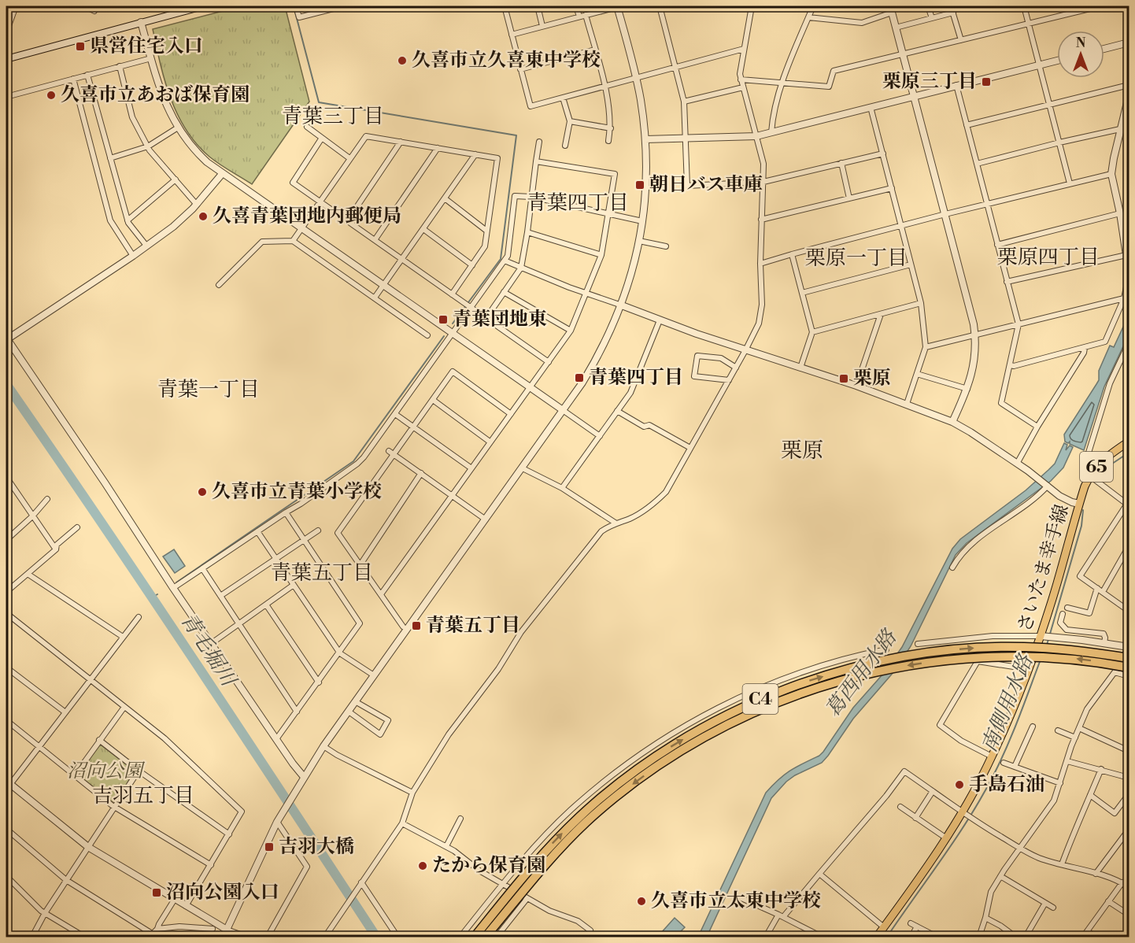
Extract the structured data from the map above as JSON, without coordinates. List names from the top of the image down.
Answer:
{
  "streets": {
    "highway": ["C4"],
    "main road": ["65", "さいたま幸手線"]
  },
  "districts": [
    "青葉三丁目",
    "青葉四丁目",
    "栗原四丁目",
    "栗原一丁目",
    "青葉一丁目",
    "栗原",
    "青葉五丁目",
    "吉羽五丁目"
  ],
  "water": ["青毛堀川", "葛西用水路", "南側用水路"],
  "parks": ["沼向公園"],
  "places": {
    "transit": [
      "県営住宅入口",
      "栗原三丁目",
      "朝日バス車庫",
      "青葉団地東",
      "青葉四丁目",
      "栗原",
      "青葉五丁目",
      "吉羽大橋",
      "沼向公園入口"
    ],
    "other": [
      "久喜市立久喜東中学校",
      "久喜市立あおば保育園",
      "久喜青葉団地内郵便局",
      "久喜市立青葉小学校",
      "手島石油",
      "たから保育園",
      "久喜市立太東中学校"
    ]
  },
  "north": "top"
}
